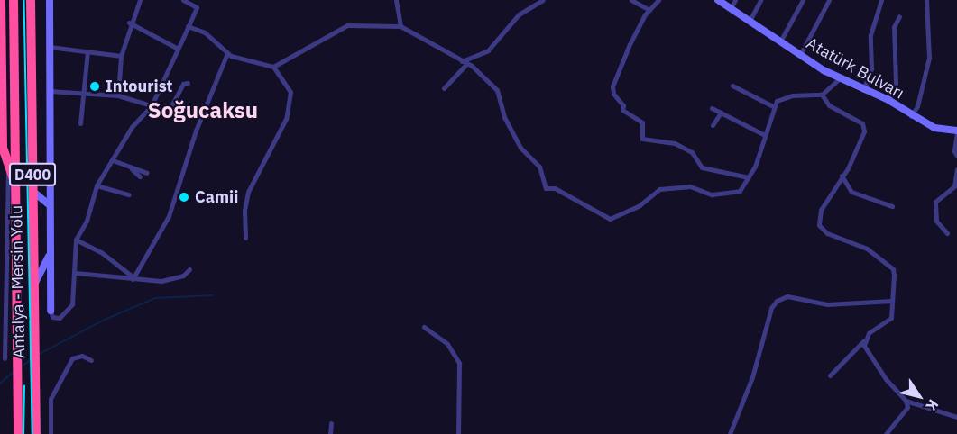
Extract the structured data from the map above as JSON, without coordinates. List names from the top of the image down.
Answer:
{
  "streets": {
    "highway": ["D400", "Antalya - Mersin Yolu"],
    "street": ["Atatürk Bulvarı"]
  },
  "districts": ["Soğucaksu"],
  "places": ["Intourist", "Camii"],
  "north": "bottom right"
}
